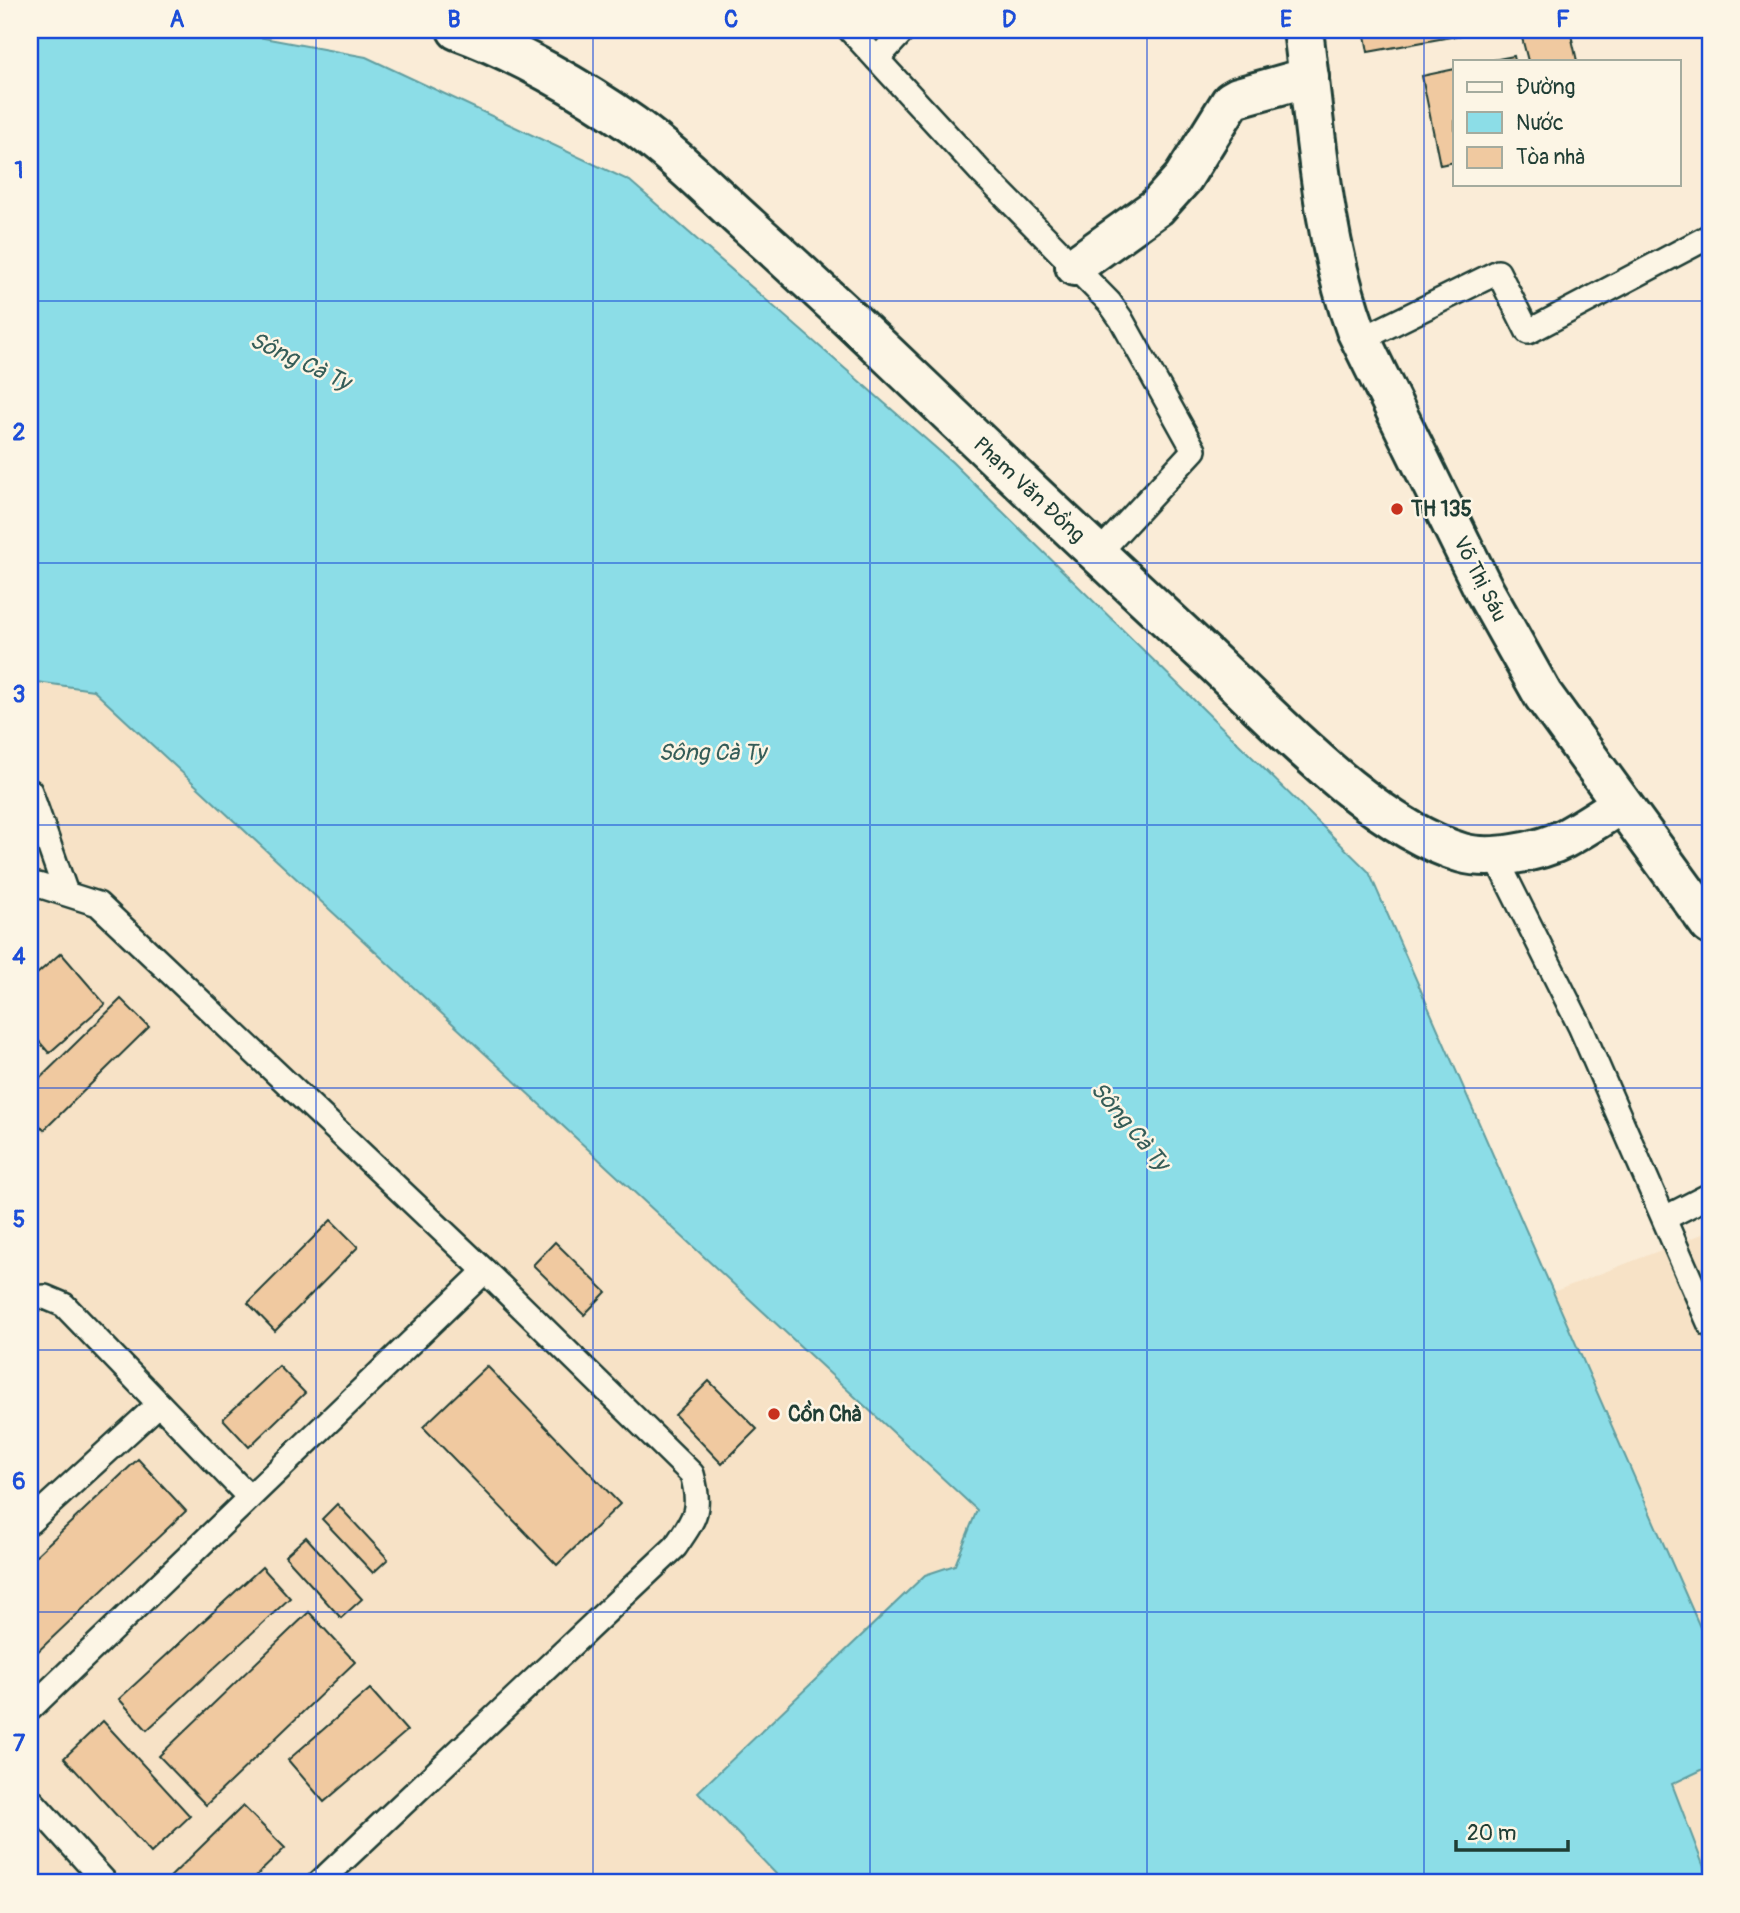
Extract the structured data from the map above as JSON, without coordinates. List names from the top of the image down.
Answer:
{
  "streets": {
    "street": ["Phạm Văn Đồng", "Võ Thị Sáu"]
  },
  "crossings": [
    ["Phạm Văn Đồng", "Võ Thị Sáu"]
  ],
  "water": ["Sông Cà Ty"],
  "places": ["TH 135", "Cồn Chà"],
  "legend": ["Đường", "Nước", "Tòa nhà"],
  "scale_bar": "20 m",
  "grid": {
    "columns": [
      "A",
      "B",
      "C",
      "D",
      "E",
      "F"
    ],
    "rows": [
      "1",
      "2",
      "3",
      "4",
      "5",
      "6",
      "7"
    ]
  }
}
